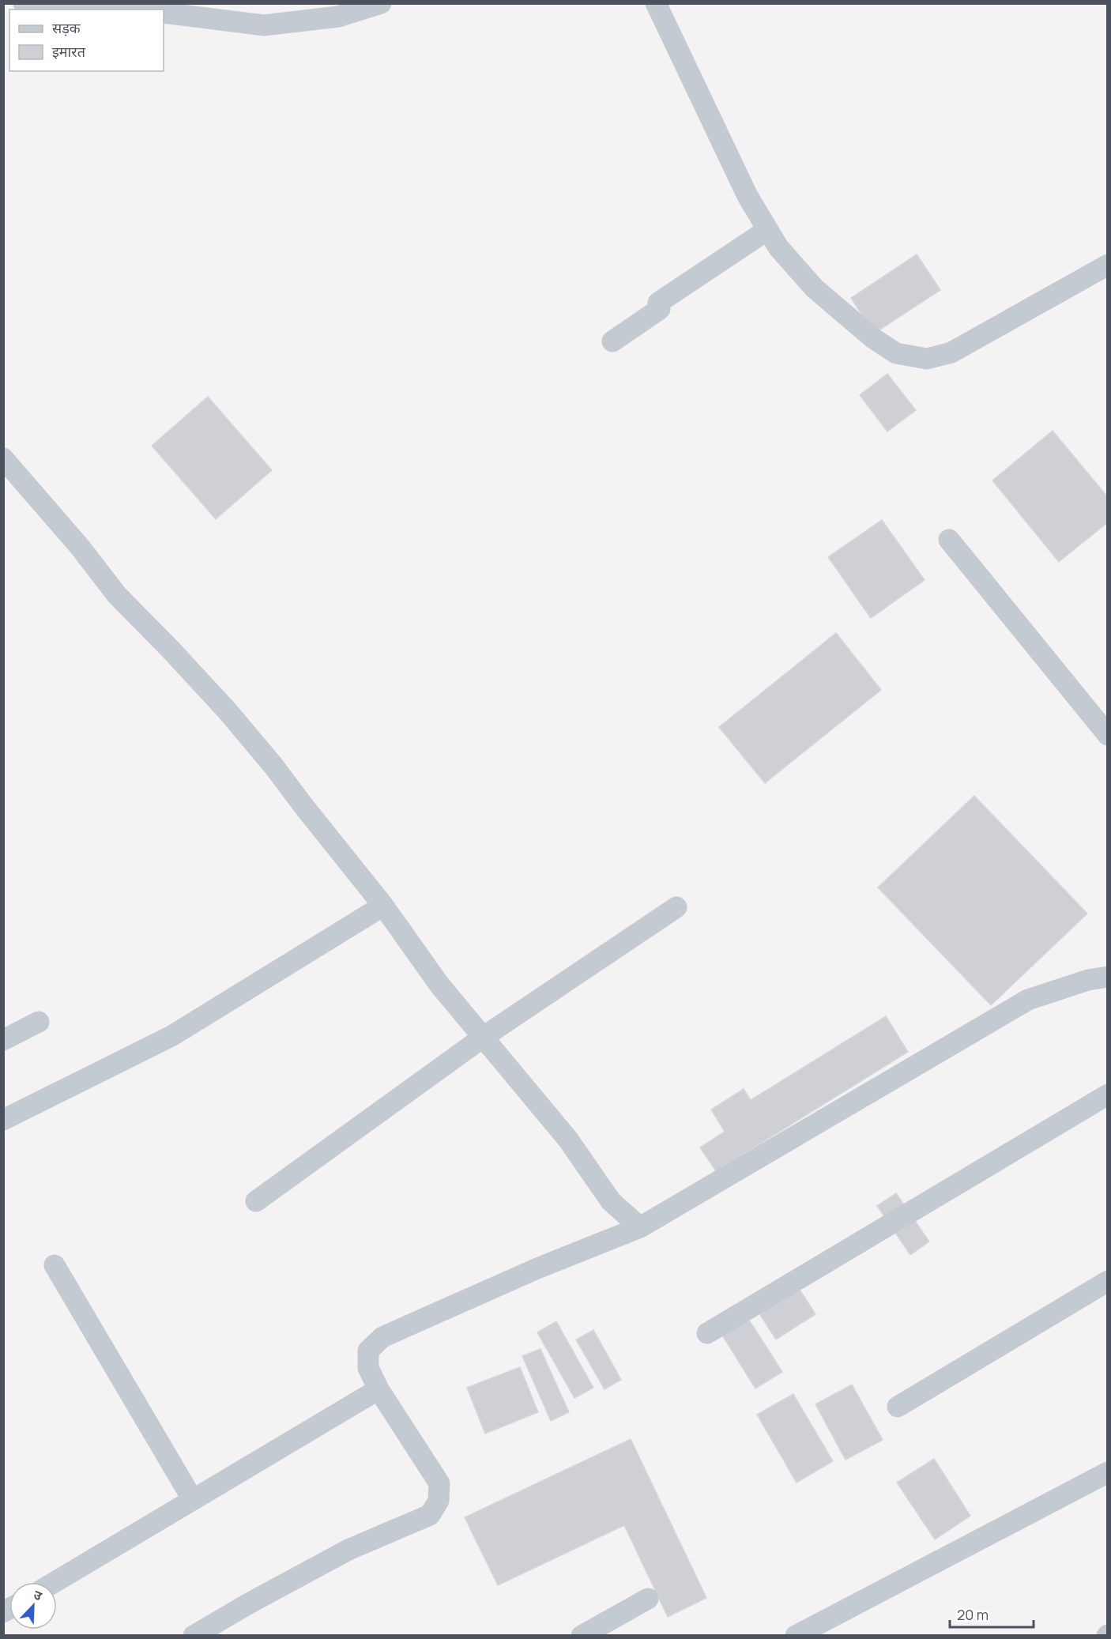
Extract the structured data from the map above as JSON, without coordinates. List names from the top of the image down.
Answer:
{
  "legend": ["सड़क", "इमारत"],
  "scale_bar": "20 m",
  "north": "top right"
}
